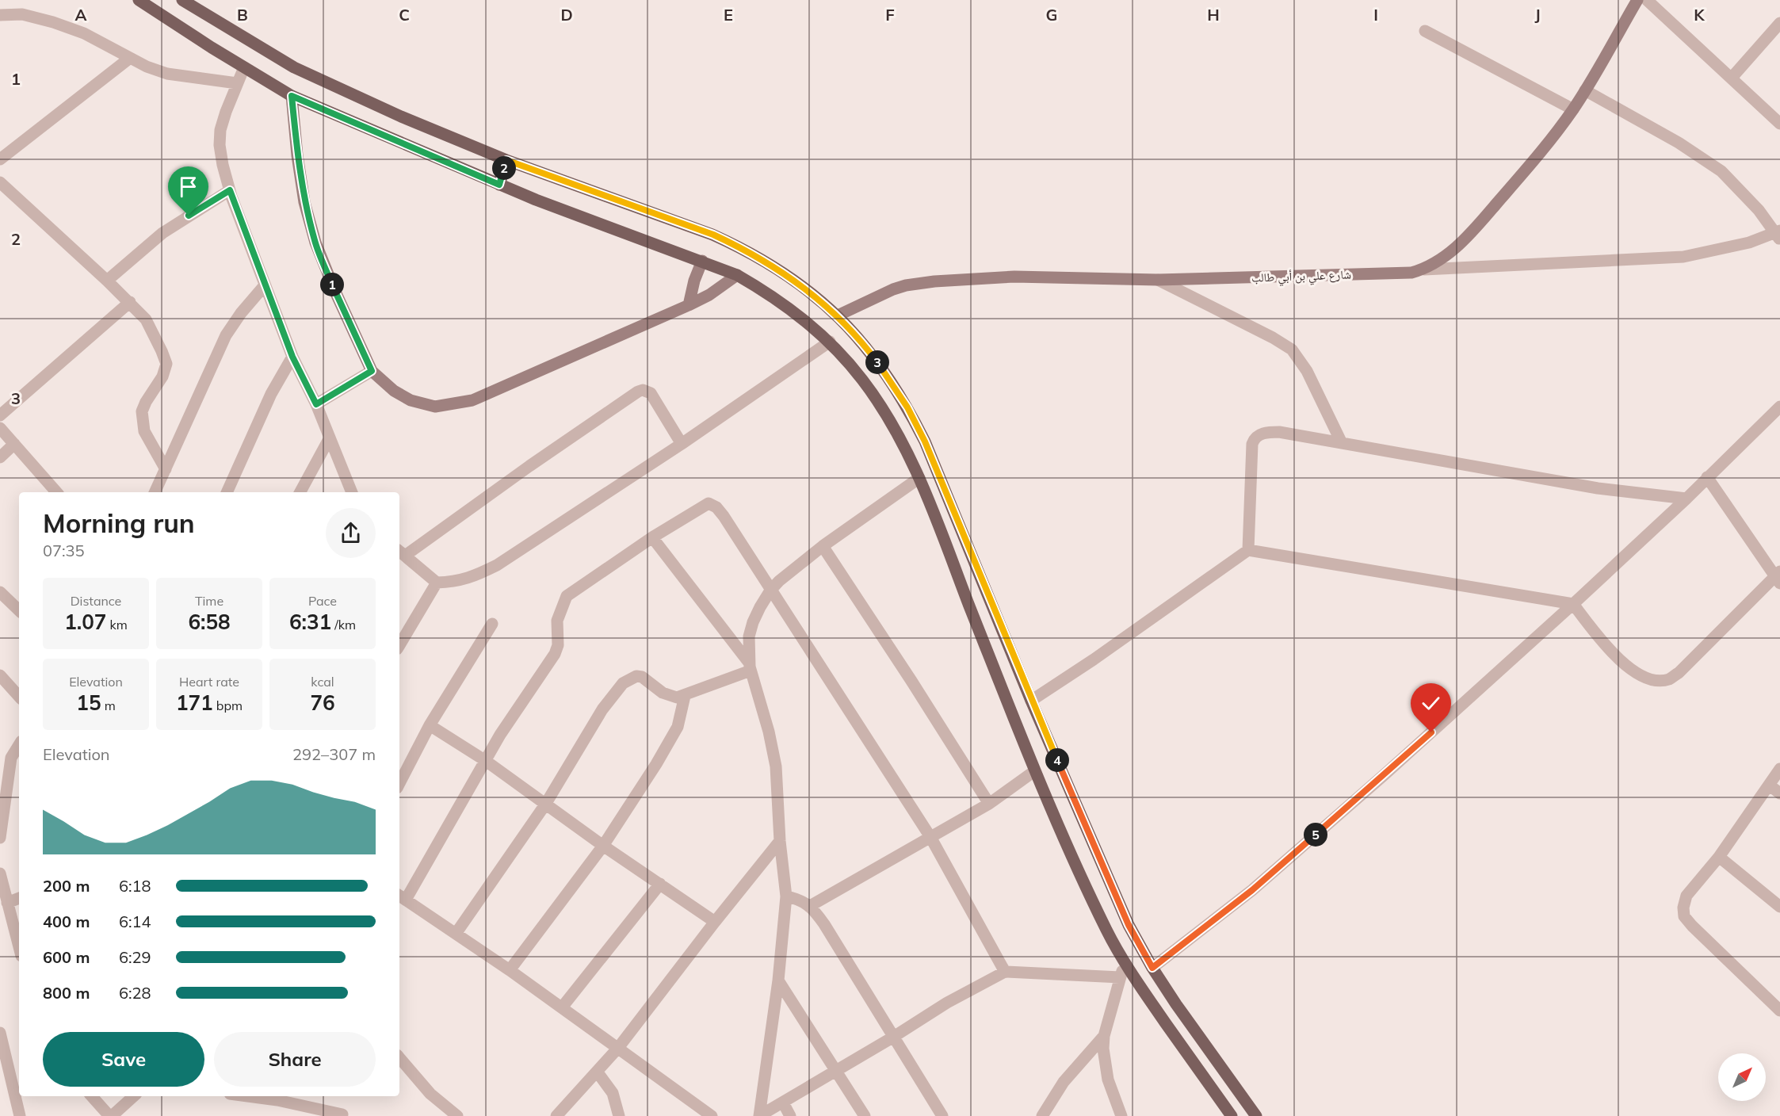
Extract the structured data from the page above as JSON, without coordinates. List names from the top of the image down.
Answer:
{
  "streets": {
    "street": ["شارع علي بن أبي طالب"]
  },
  "north": "top right",
  "page": {
    "pins": [
      "2",
      "1",
      "3",
      "4",
      "5"
    ],
    "heading": ["Morning run", "07:35"],
    "stats": [
      ["Distance", "1.07 km"],
      ["Time", "6:58"],
      ["Pace", "6:31 /km"],
      ["Elevation", "15 m"],
      ["Heart rate", "171 bpm"],
      ["kcal", "76"]
    ],
    "chart": ["Elevation", "292–307 m"],
    "list": [
      {
        "name": "200 m",
        "note": "6:18"
      },
      {
        "name": "400 m",
        "note": "6:14"
      },
      {
        "name": "600 m",
        "note": "6:29"
      },
      {
        "name": "800 m",
        "note": "6:28"
      }
    ],
    "buttons": ["Save", "Share"]
  },
  "grid": {
    "columns": [
      "A",
      "B",
      "C",
      "D",
      "E",
      "F",
      "G",
      "H",
      "I",
      "J",
      "K"
    ],
    "rows": ["1", "2", "3"]
  }
}
